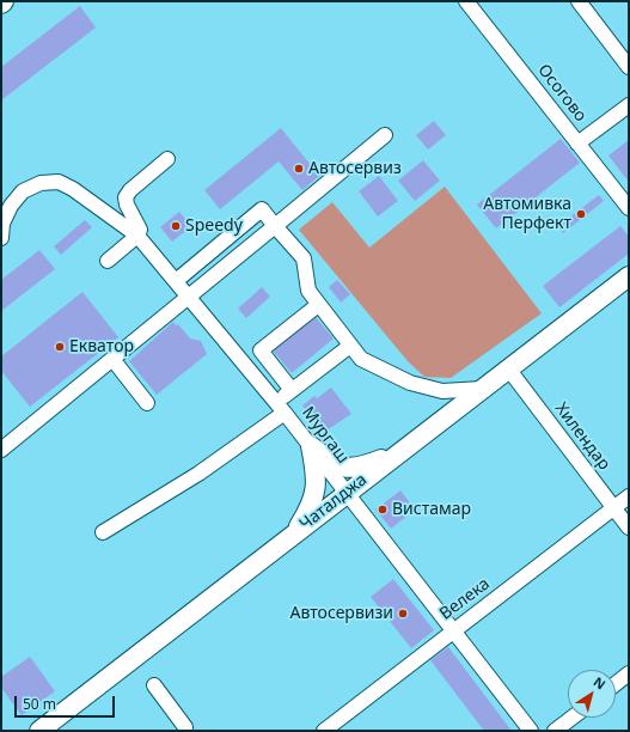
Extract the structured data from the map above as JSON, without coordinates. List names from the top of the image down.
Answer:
{
  "streets": {
    "main road": ["Чаталджа"],
    "street": [
      "Осогово",
      "Мургаш",
      "Хилендар",
      "Велека"
    ]
  },
  "crossings": [
    ["Мургаш", "Чаталджа"],
    ["Мургаш", "Велека"],
    ["Хилендар", "Чаталджа"],
    ["Хилендар", "Велека"]
  ],
  "places": [
    "Автосервиз",
    "Автомивка Перфект",
    "Speedy",
    "Екватор",
    "Вистамар",
    "Автосервизи"
  ],
  "scale_bar": "50 m",
  "north": "top right"
}
